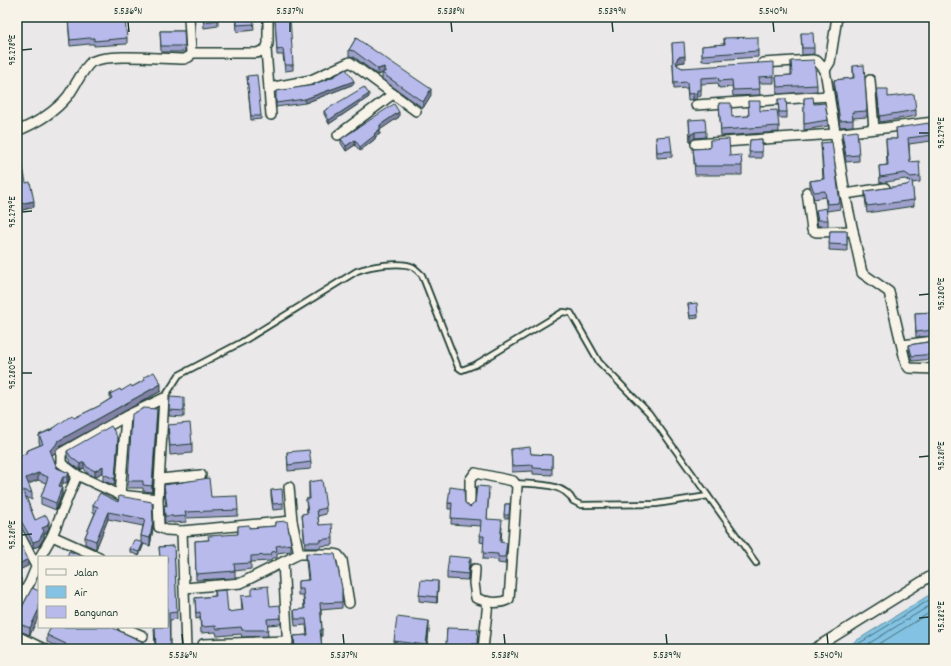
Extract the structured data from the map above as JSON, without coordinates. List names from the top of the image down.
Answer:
{
  "legend": ["Jalan", "Air", "Bangunan"],
  "coordinates": [
    "5.536°N",
    "5.537°N",
    "5.538°N",
    "5.539°N",
    "5.540°N",
    "95.278°E",
    "95.279°E",
    "95.280°E",
    "95.281°E",
    "95.282°E"
  ]
}
